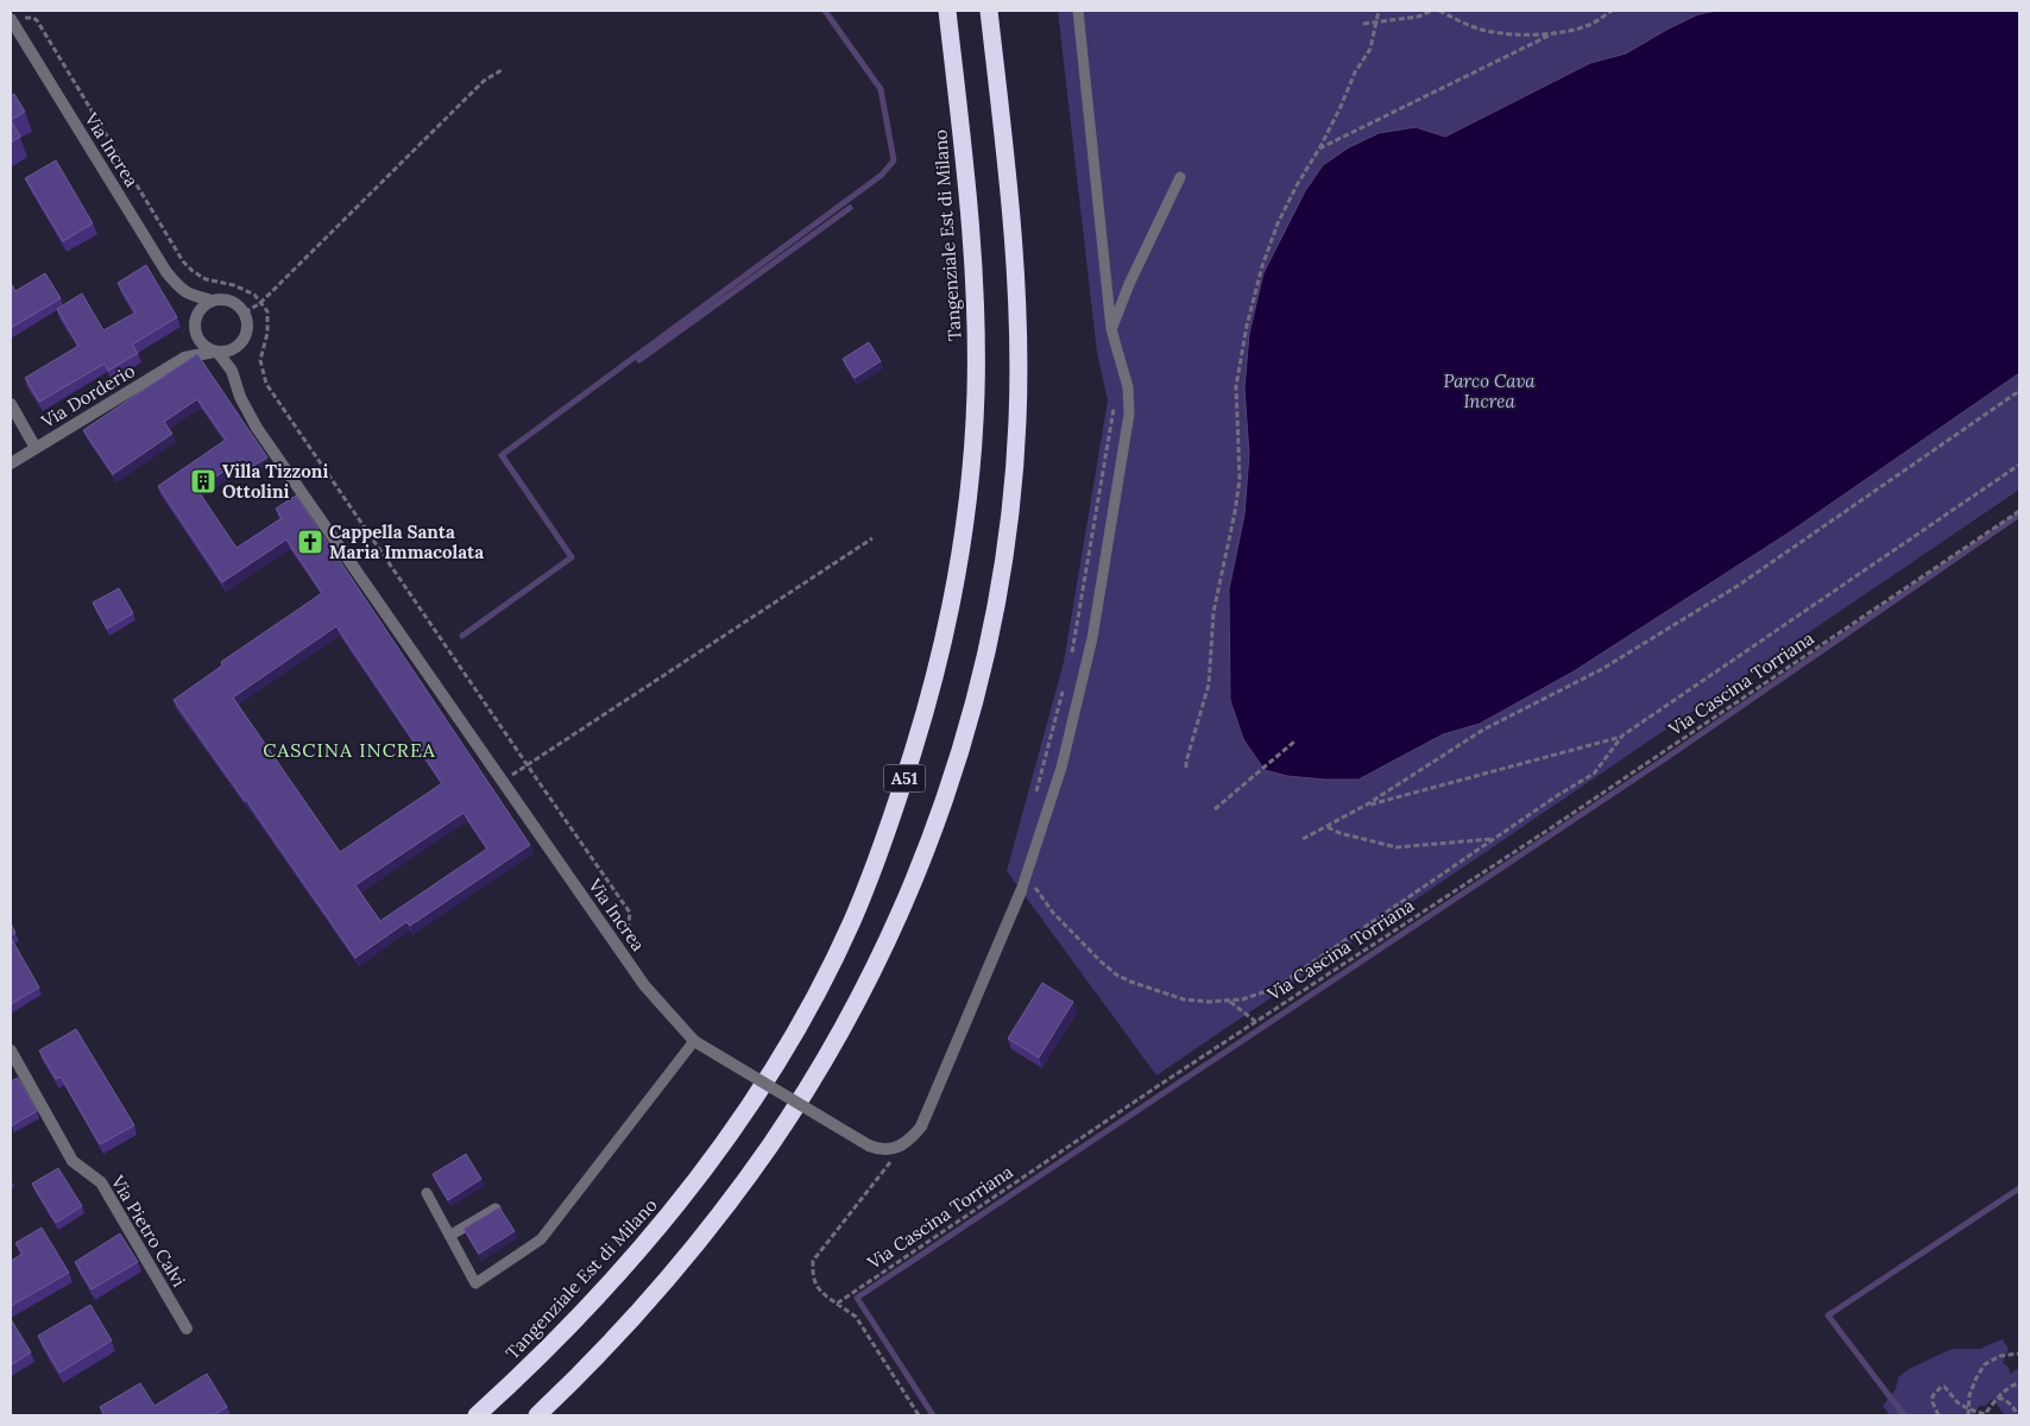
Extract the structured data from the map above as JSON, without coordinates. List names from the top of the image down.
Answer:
{
  "streets": {
    "highway": ["Tangenziale Est di Milano", "A51"],
    "street": ["Via Increa", "Via Dorderio", "Via Pietro Calvi"],
    "path": ["Via Cascina Torriana"]
  },
  "crossings": [
    ["Via Increa", "Via Dorderio"]
  ],
  "districts": ["CASCINA INCREA"],
  "parks": ["Parco Cava Increa"],
  "places": {
    "building": ["Villa Tizzoni Ottolini"],
    "church": ["Cappella Santa Maria Immacolata"]
  }
}
